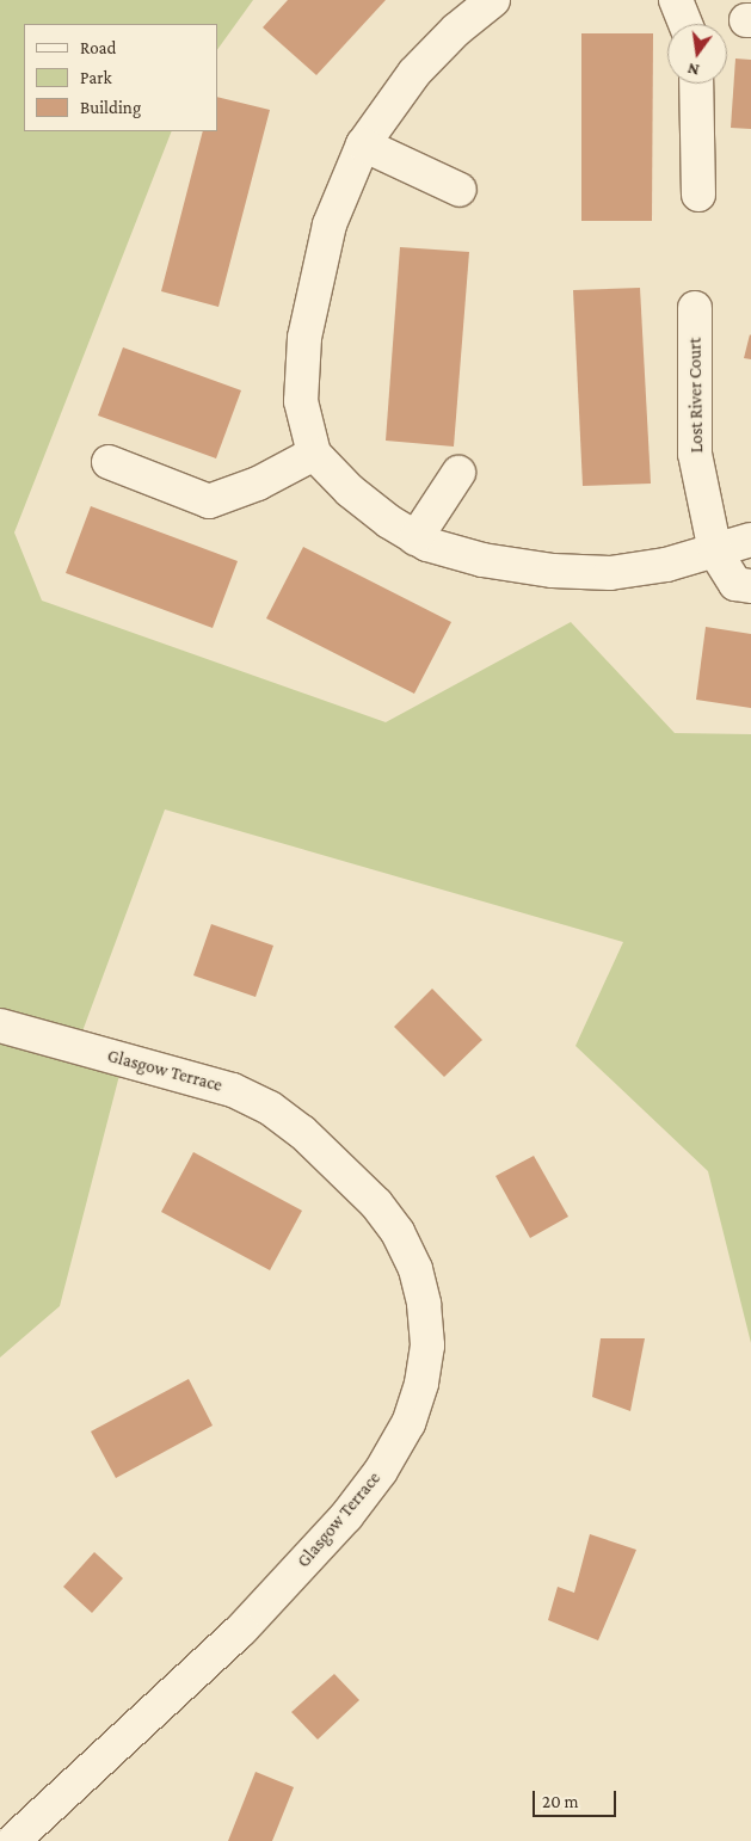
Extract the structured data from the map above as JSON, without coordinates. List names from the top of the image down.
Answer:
{
  "streets": {
    "street": ["Lost River Court", "Glasgow Terrace"]
  },
  "legend": ["Road", "Park", "Building"],
  "scale_bar": "20 m",
  "north": "bottom"
}
